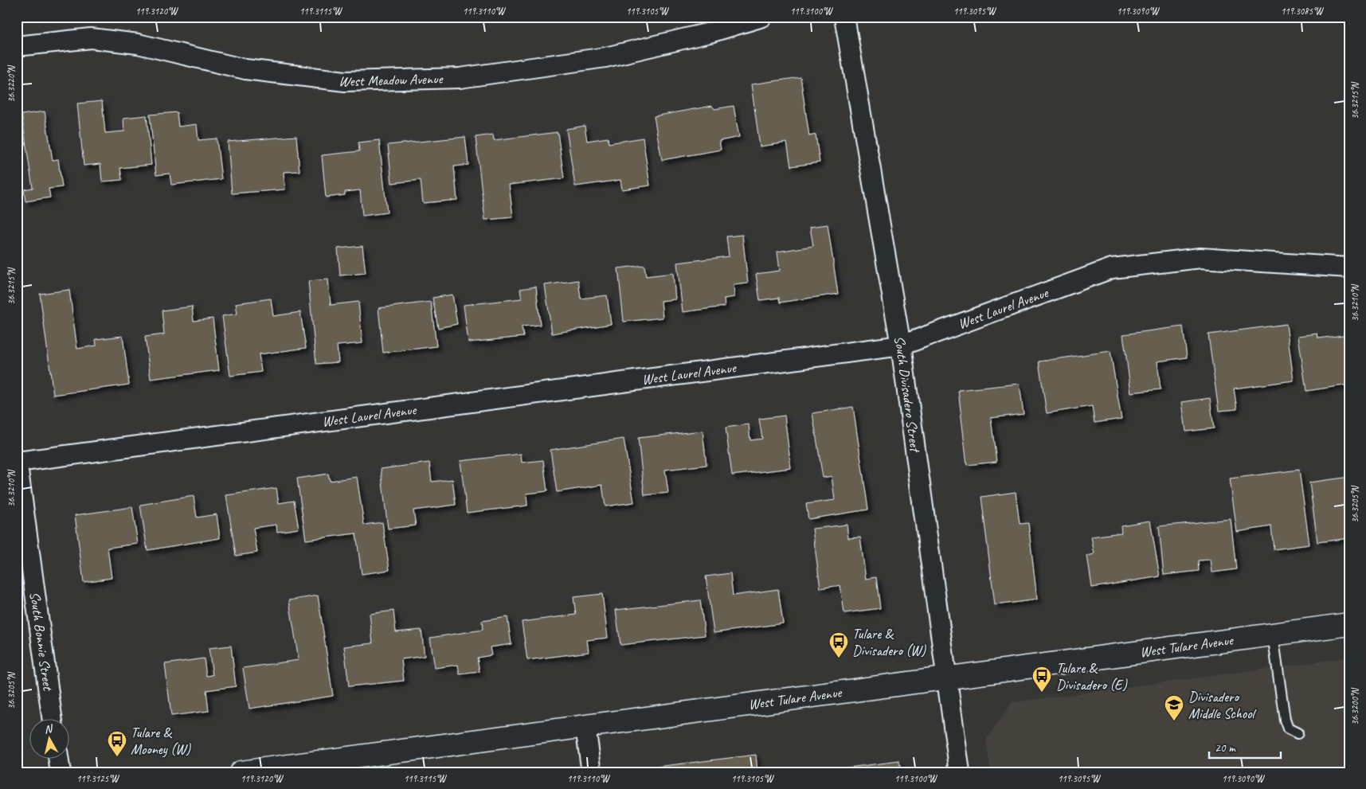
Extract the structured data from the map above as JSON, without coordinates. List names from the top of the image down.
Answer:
{
  "streets": {
    "street": [
      "West Meadow Avenue",
      "West Laurel Avenue",
      "South Divisadero Street",
      "South Bonnie Street",
      "West Tulare Avenue"
    ]
  },
  "crossings": [
    ["West Laurel Avenue", "South Divisadero Street"],
    ["West Laurel Avenue", "South Bonnie Street"],
    ["South Divisadero Street", "West Tulare Avenue"]
  ],
  "places": {
    "bus stop": ["Tulare & Divisadero (W)", "Tulare & Divisadero (E)", "Tulare & Mooney (W)"],
    "school or university": ["Divisadero Middle School"]
  },
  "scale_bar": "20 m",
  "north": "top",
  "coordinates": [
    "119.3120°W",
    "119.3115°W",
    "119.3110°W",
    "119.3105°W",
    "119.3100°W",
    "119.3095°W",
    "119.3090°W",
    "119.3085°W",
    "36.3220°N",
    "36.3215°N",
    "36.3210°N",
    "36.3205°N",
    "36.3200°N",
    "119.3125°W"
  ]
}
